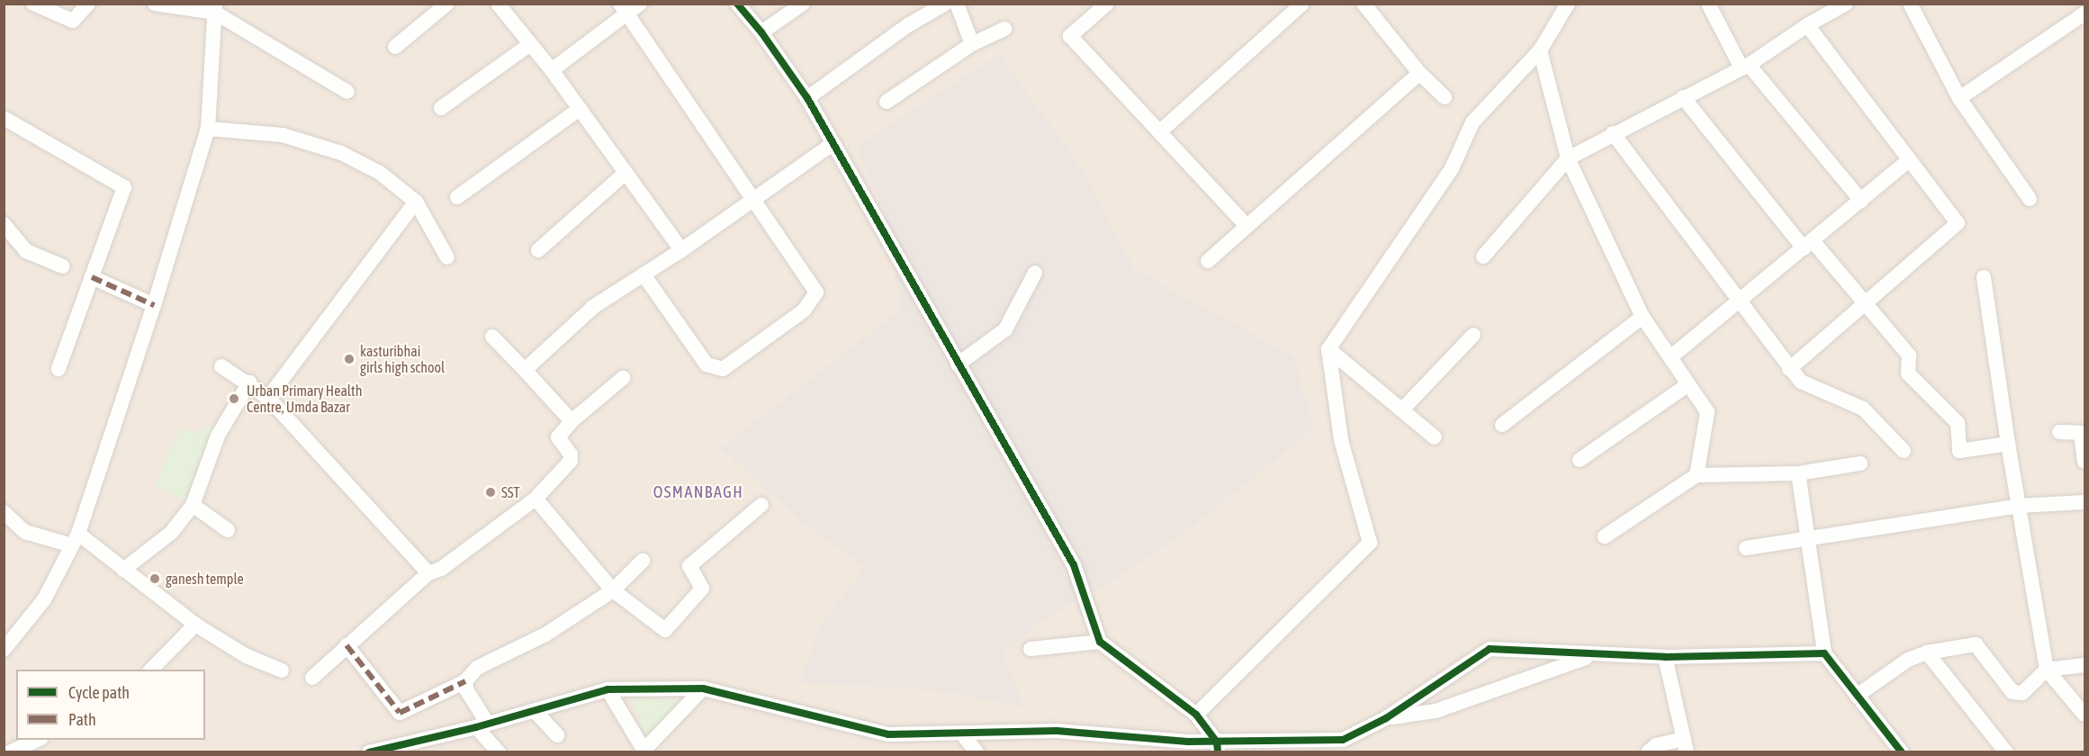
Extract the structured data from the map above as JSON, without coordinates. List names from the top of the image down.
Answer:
{
  "districts": ["OSMANBAGH"],
  "places": [
    "kasturibhai girls high school",
    "Urban Primary Health Centre, Umda Bazar",
    "SST",
    "ganesh temple"
  ],
  "legend": ["Cycle path", "Path"]
}
